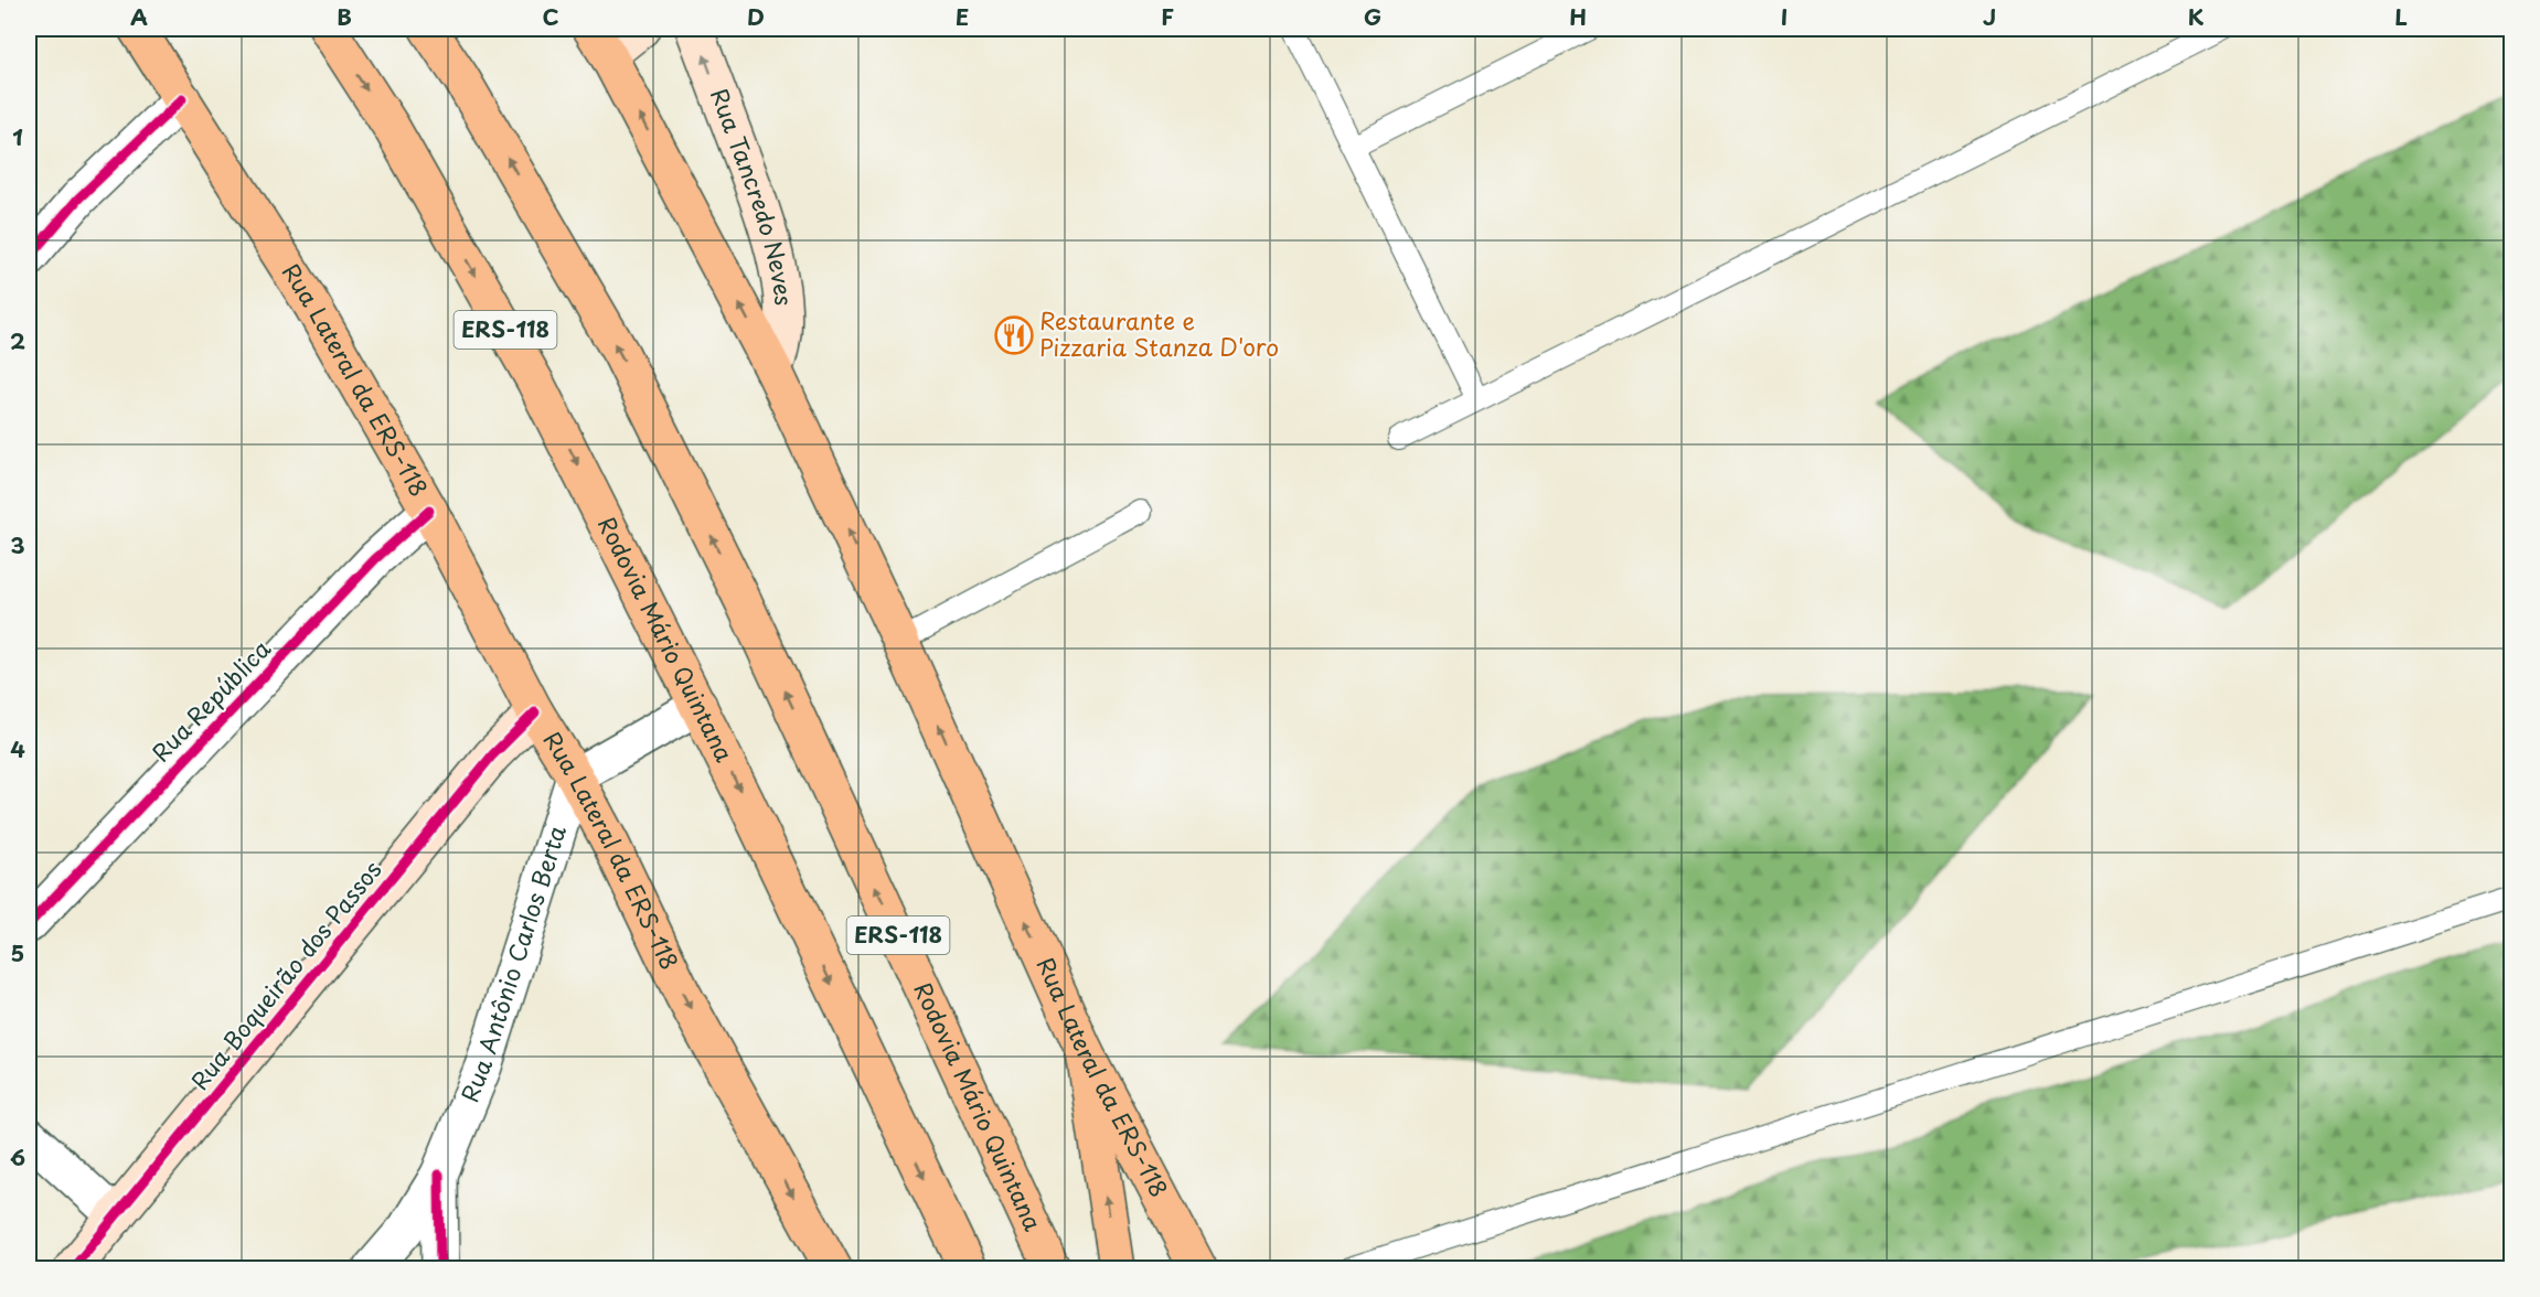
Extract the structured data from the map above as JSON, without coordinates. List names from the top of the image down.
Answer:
{
  "streets": {
    "main road": ["ERS-118", "Rua Lateral da ERS-118", "Rodovia Mário Quintana"],
    "street": [
      "Rua Tancredo Neves",
      "Rua República",
      "Rua Antônio Carlos Berta",
      "Rua Boqueirão dos Passos"
    ]
  },
  "crossings": [
    ["Rua Tancredo Neves", "Rua Lateral da ERS-118"],
    ["Rua Lateral da ERS-118", "Rua República"],
    ["Rua Lateral da ERS-118", "Rua Antônio Carlos Berta"],
    ["Rua Lateral da ERS-118", "Rua Boqueirão dos Passos"]
  ],
  "one_way": ["Rua Tancredo Neves"],
  "places": {
    "restaurant": ["Restaurante e Pizzaria Stanza D'oro"]
  },
  "grid": {
    "columns": [
      "A",
      "B",
      "C",
      "D",
      "E",
      "F",
      "G",
      "H",
      "I",
      "J",
      "K",
      "L"
    ],
    "rows": [
      "1",
      "2",
      "3",
      "4",
      "5",
      "6"
    ]
  }
}
